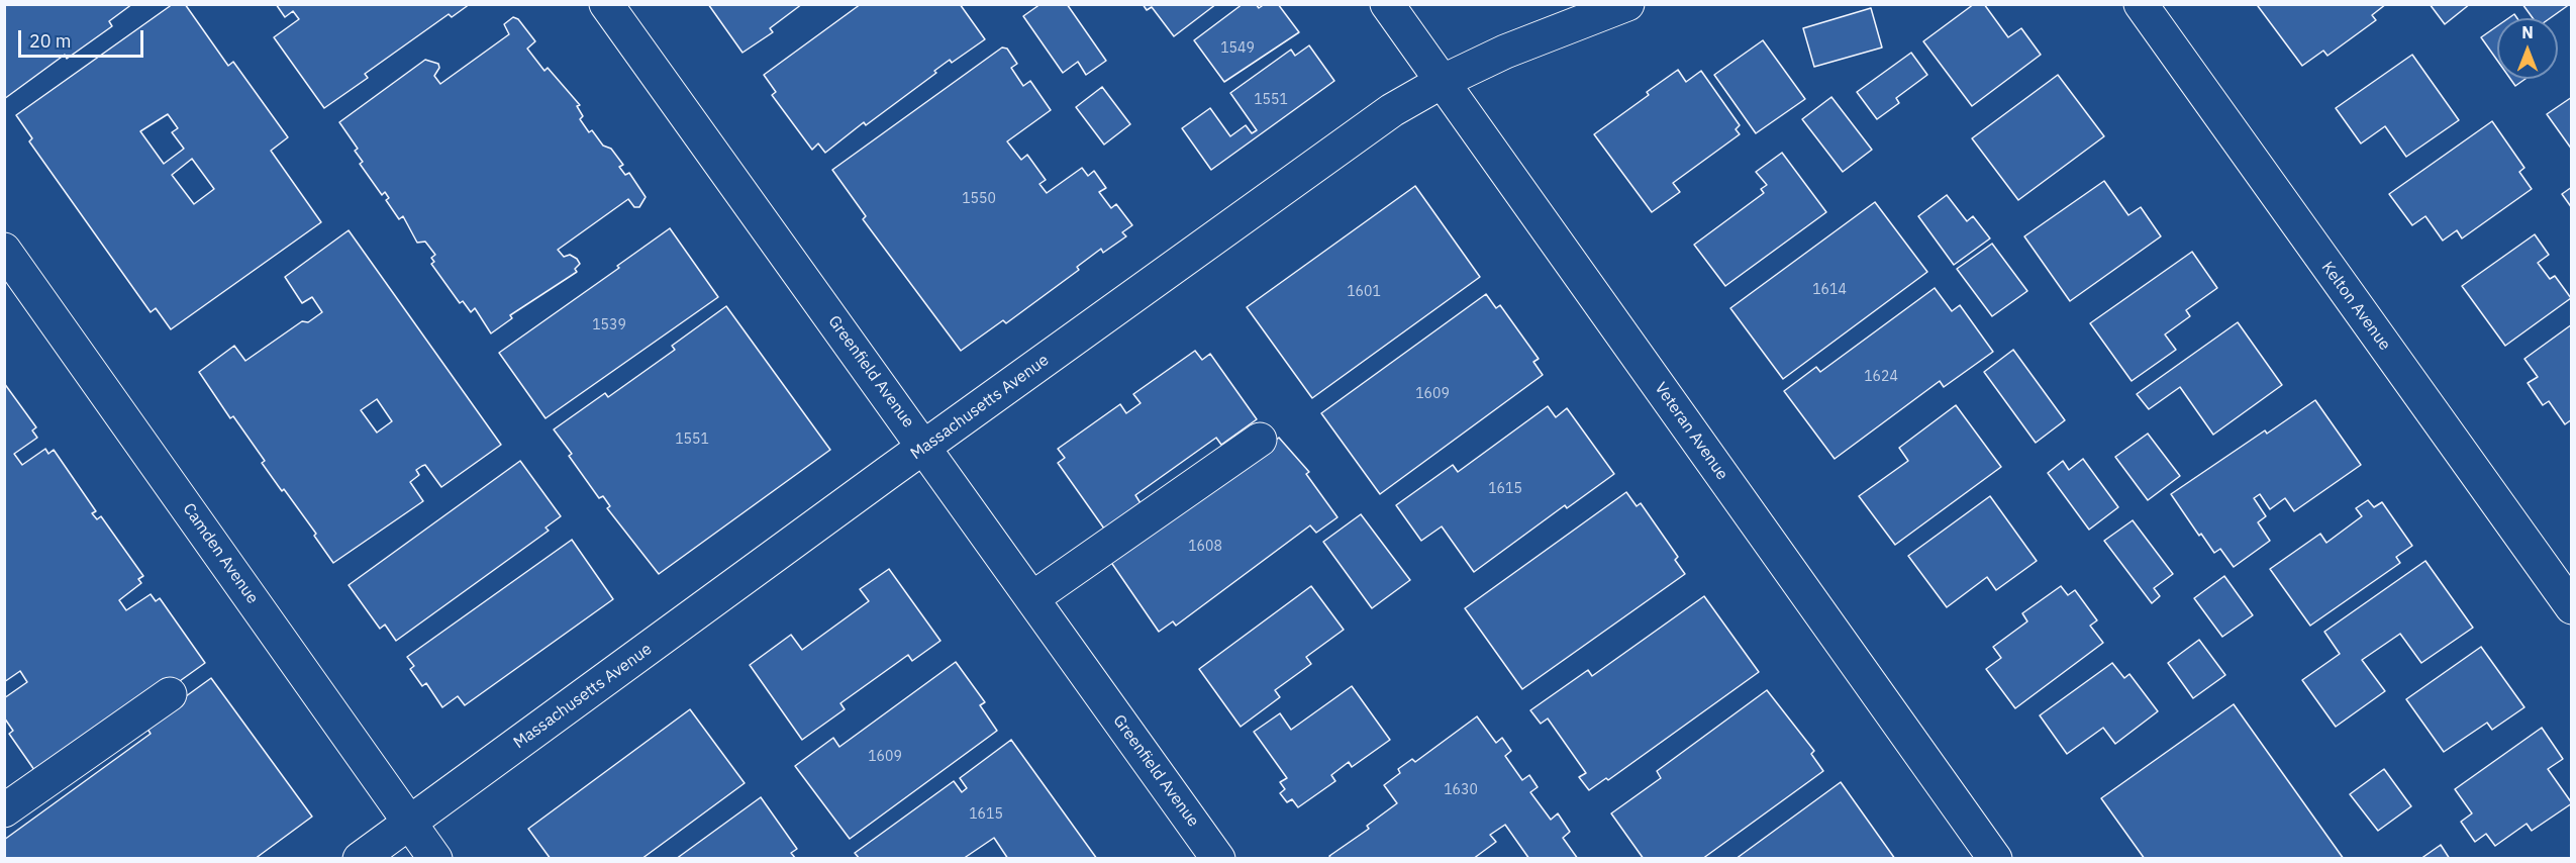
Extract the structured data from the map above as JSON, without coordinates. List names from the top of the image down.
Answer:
{
  "streets": {
    "street": [
      "Kelton Avenue",
      "Greenfield Avenue",
      "Massachusetts Avenue",
      "Veteran Avenue",
      "Camden Avenue"
    ]
  },
  "crossings": [
    ["Greenfield Avenue", "Massachusetts Avenue"],
    ["Massachusetts Avenue", "Veteran Avenue"],
    ["Massachusetts Avenue", "Camden Avenue"]
  ],
  "house_numbers": [
    "1549",
    "1551",
    "1550",
    "1614",
    "1601",
    "1539",
    "1624",
    "1609",
    "1551",
    "1615",
    "1608",
    "1609",
    "1630",
    "1615"
  ],
  "scale_bar": "20 m",
  "north": "top"
}
